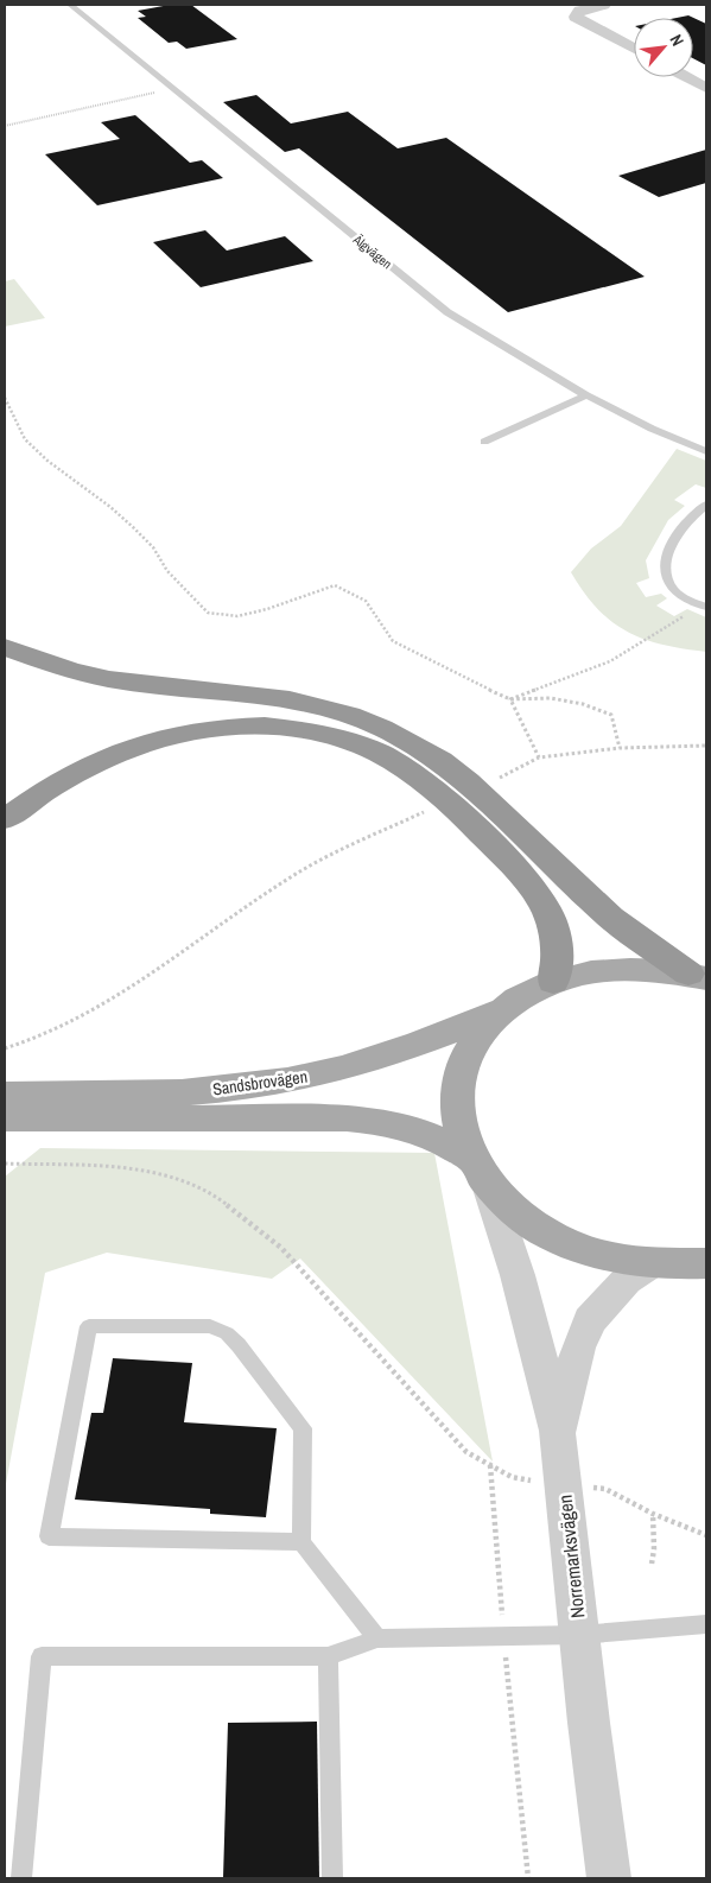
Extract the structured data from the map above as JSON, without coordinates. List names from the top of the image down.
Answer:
{
  "streets": {
    "main road": ["Sandsbrovägen"],
    "street": ["Norremarksvägen"],
    "lane": ["Älgvägen"]
  },
  "north": "top right"
}
